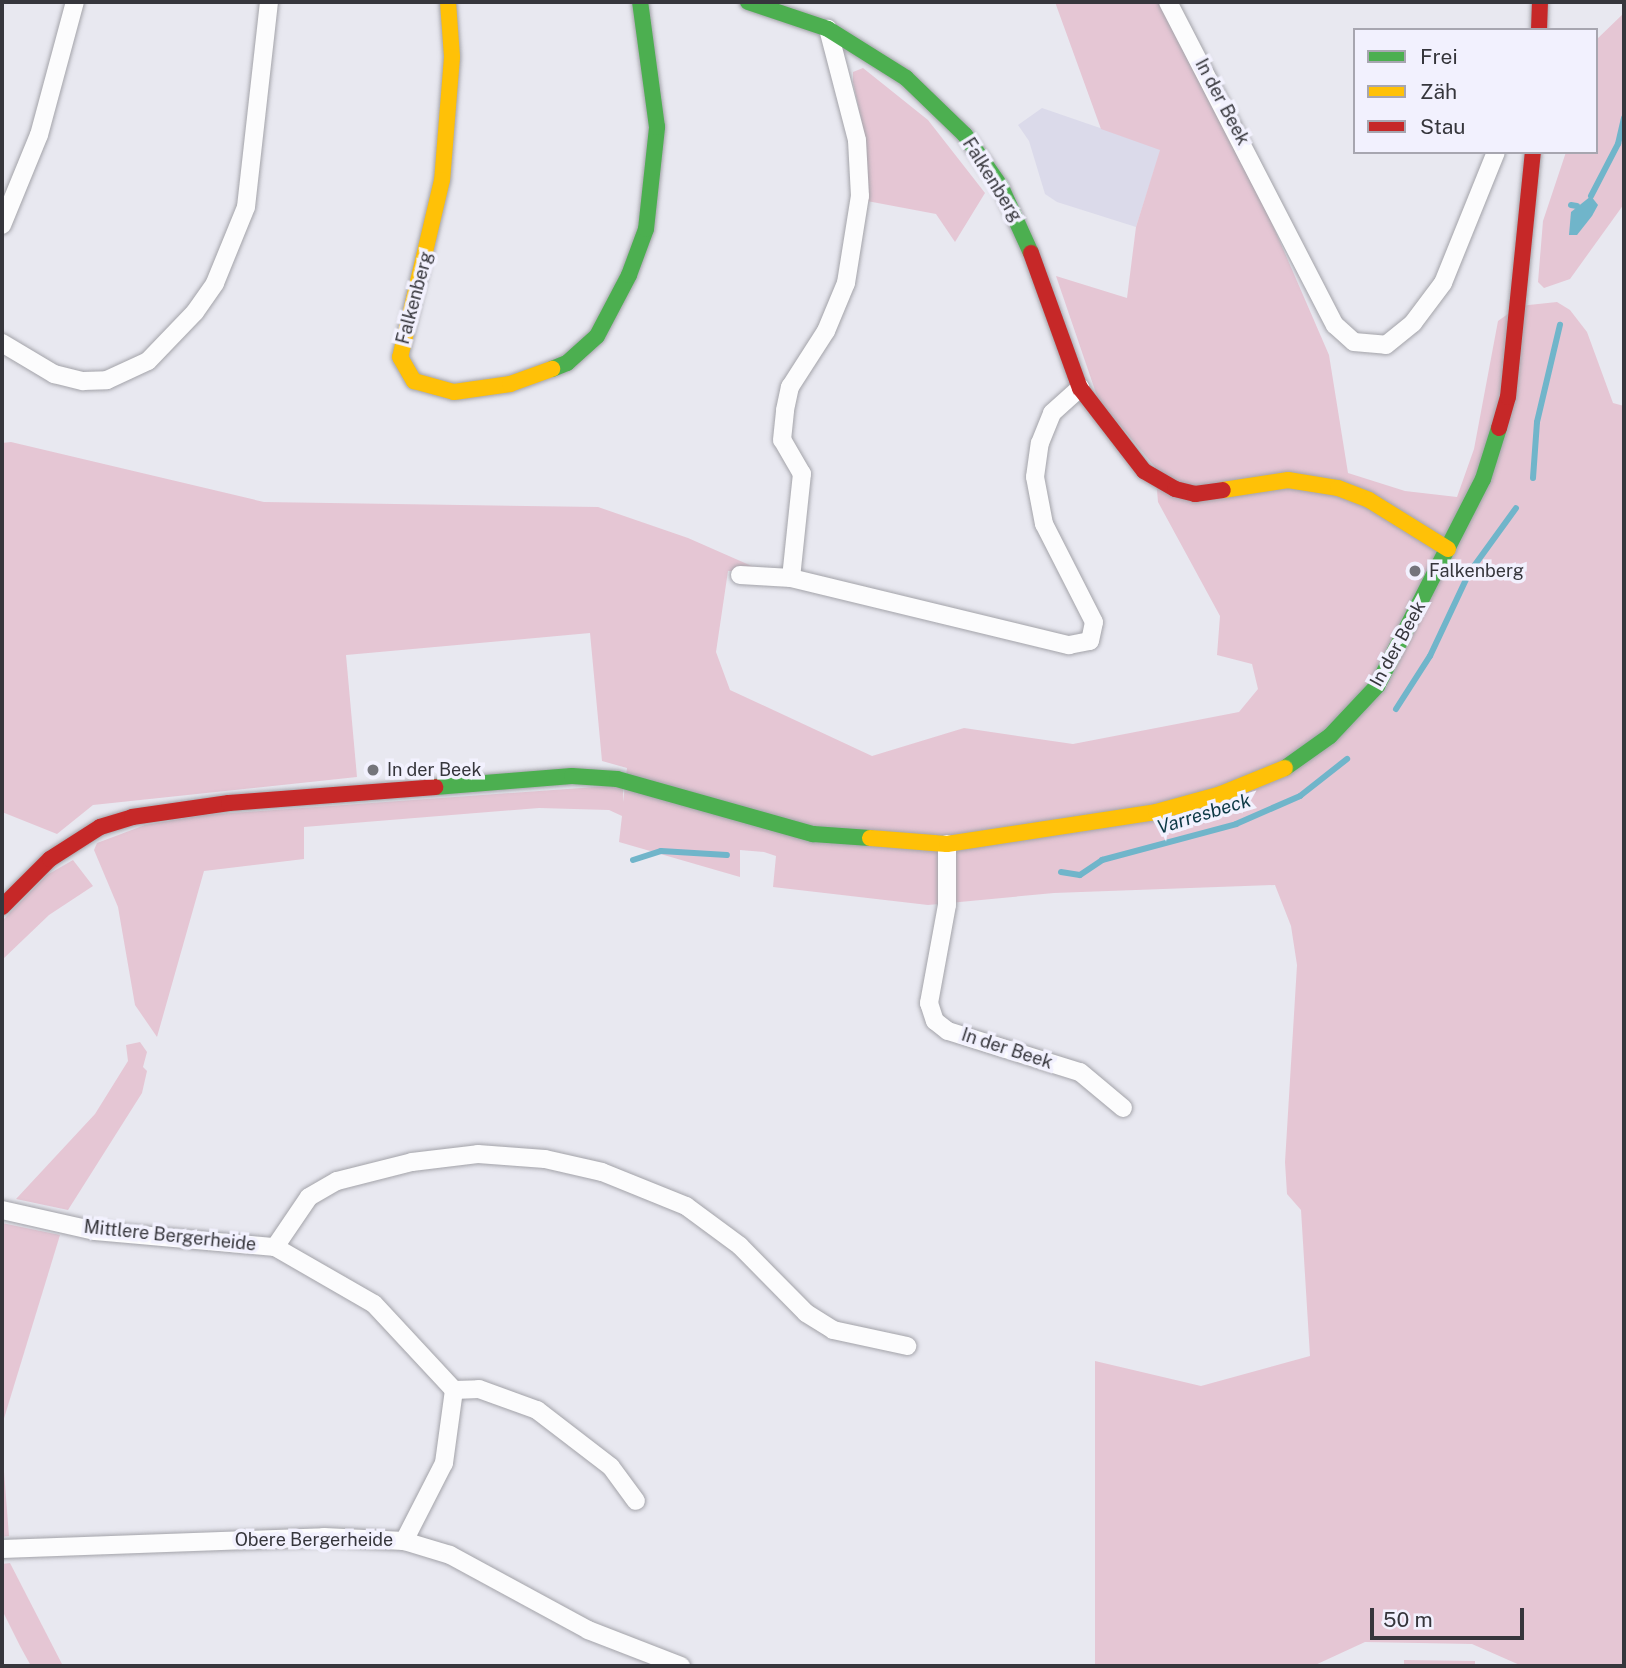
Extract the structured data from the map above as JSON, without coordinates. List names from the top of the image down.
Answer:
{
  "streets": {
    "street": [
      "In der Beek",
      "Falkenberg",
      "Mittlere Bergerheide",
      "Obere Bergerheide"
    ]
  },
  "crossings": [
    ["In der Beek", "Falkenberg"]
  ],
  "water": ["Varresbeck"],
  "places": ["Falkenberg", "In der Beek"],
  "legend": ["Frei", "Zäh", "Stau"],
  "scale_bar": "50 m"
}
